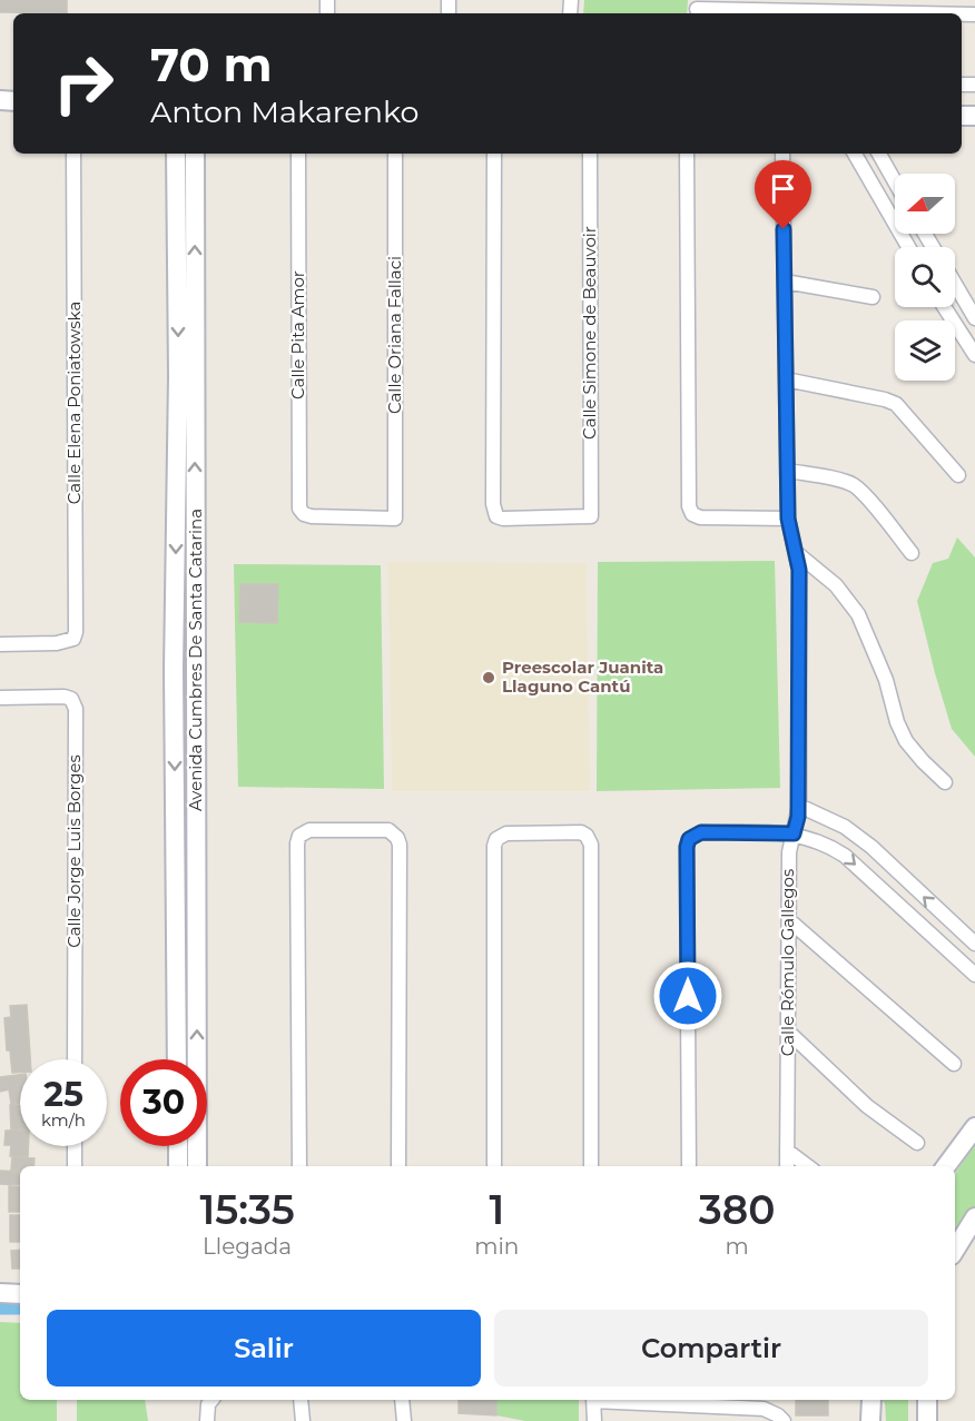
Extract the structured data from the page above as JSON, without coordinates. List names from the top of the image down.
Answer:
{
  "streets": {
    "street": [
      "Calle Simone de Beauvoir",
      "Calle Pita Amor",
      "Calle Oriana Fallaci",
      "Calle Elena Poniatowska",
      "Avenida Cumbres De Santa Catarina",
      "Calle Jorge Luis Borges",
      "Calle Rómulo Gallegos"
    ]
  },
  "crossings": [
    ["Calle Pita Amor", "Calle Oriana Fallaci"]
  ],
  "places": ["Preescolar Juanita Llaguno Cantú"],
  "north": "left",
  "page": {
    "turn": ["70 m", "Anton Makarenko"],
    "speed": "25 km/h",
    "limit": "30",
    "eta": [
      "15:35",
      "Llegada",
      "1",
      "min",
      "380",
      "m"
    ],
    "buttons": ["Salir", "Compartir"]
  }
}
